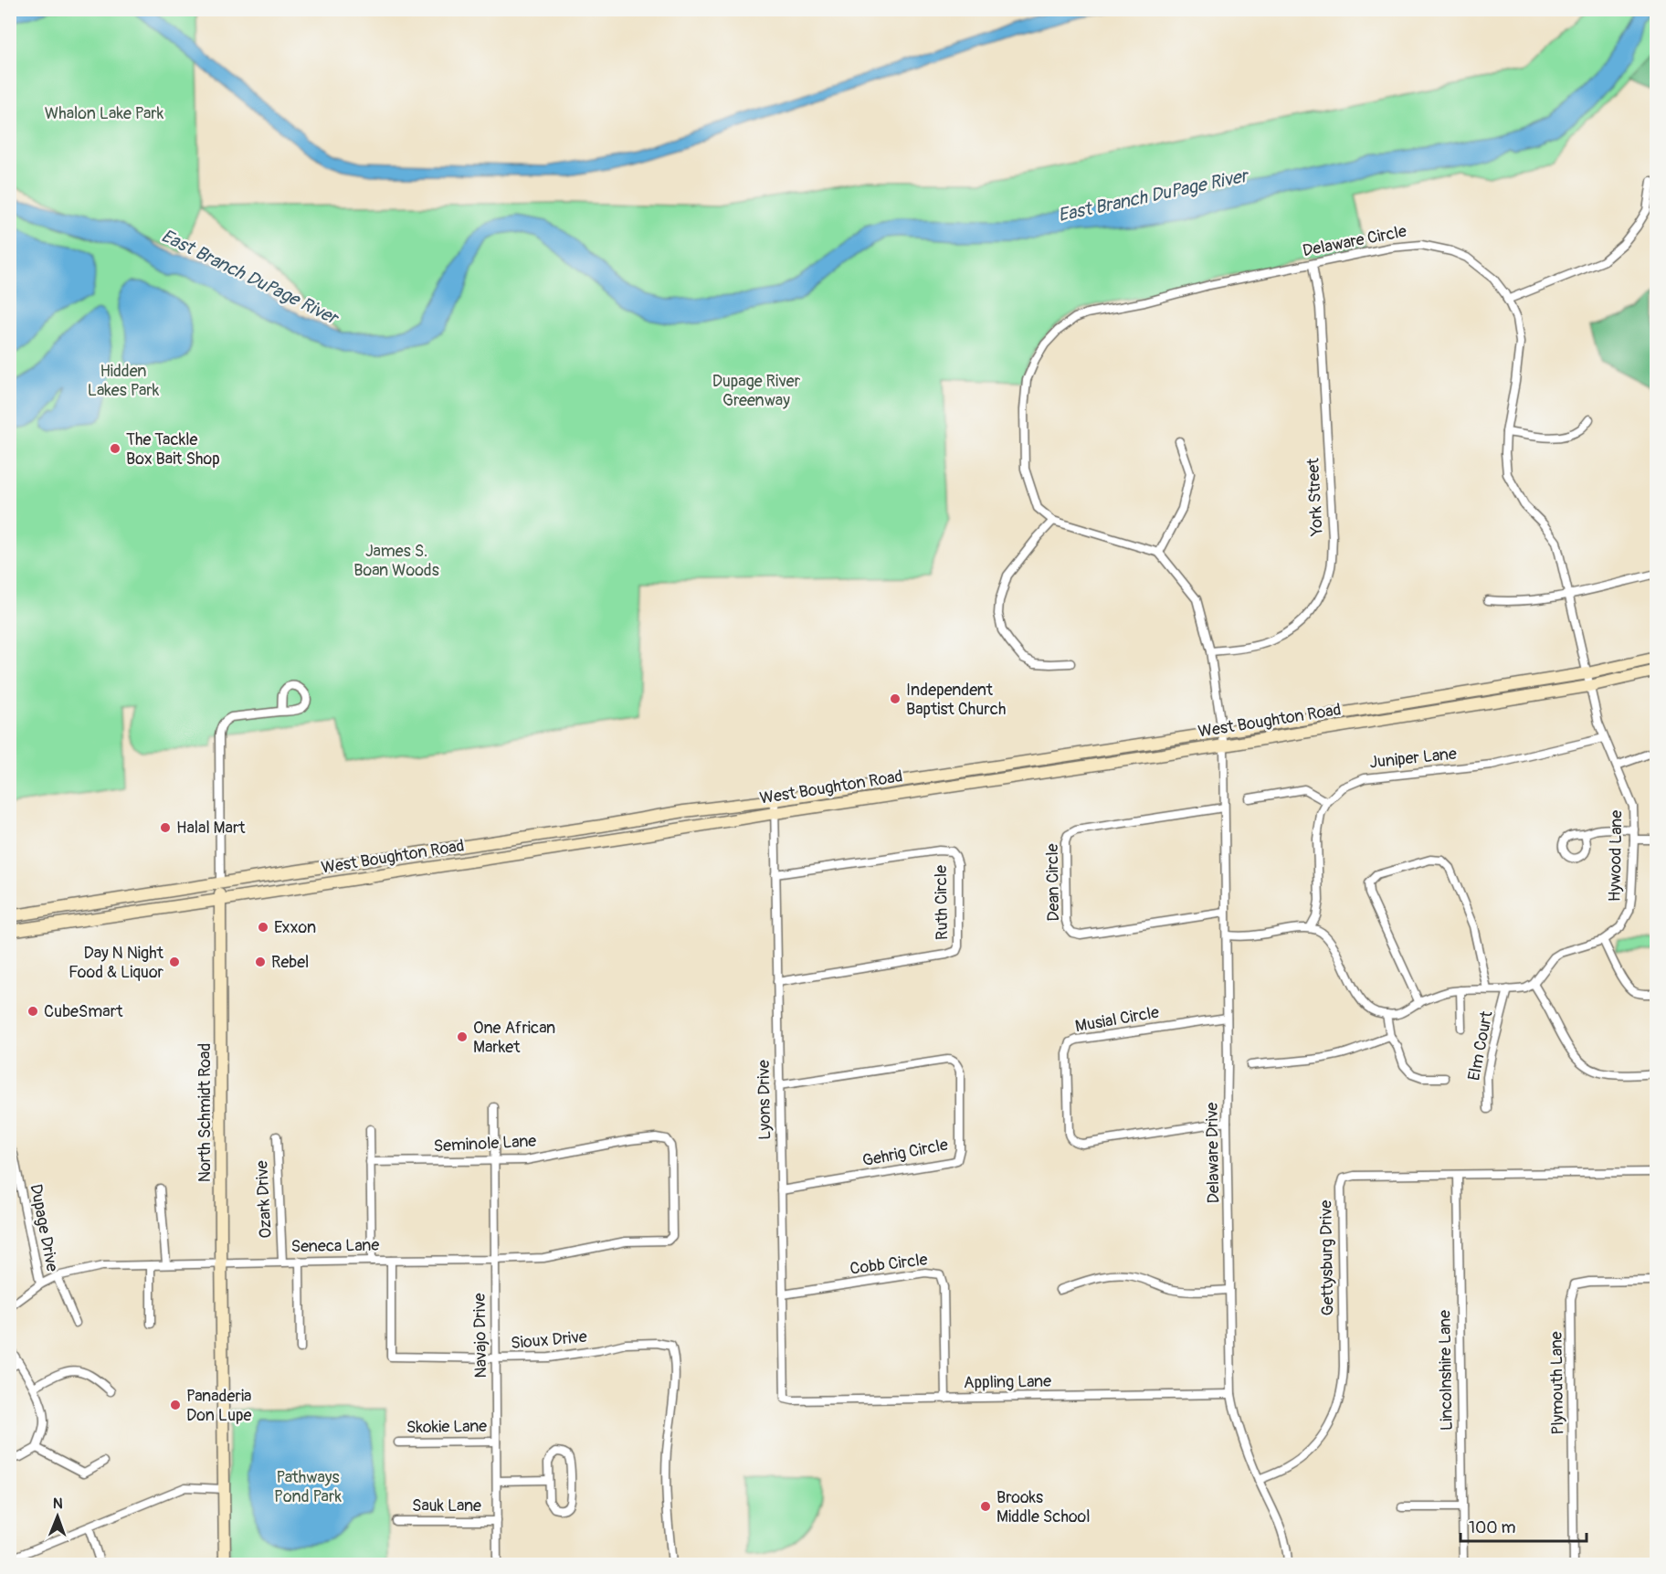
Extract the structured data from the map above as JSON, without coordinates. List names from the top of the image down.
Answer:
{
  "streets": {
    "main road": ["West Boughton Road", "North Schmidt Road"],
    "street": [
      "Delaware Circle",
      "York Street",
      "Juniper Lane",
      "Hywood Lane",
      "Dean Circle",
      "Ruth Circle",
      "Musial Circle",
      "Elm Court",
      "Lyons Drive",
      "Seminole Lane",
      "Gehrig Circle",
      "Delaware Drive",
      "Ozark Drive",
      "Dupage Drive",
      "Seneca Lane",
      "Gettysburg Drive",
      "Cobb Circle",
      "Navajo Drive",
      "Sioux Drive",
      "Lincolnshire Lane",
      "Appling Lane",
      "Plymouth Lane",
      "Skokie Lane",
      "Sauk Lane"
    ]
  },
  "crossings": [
    ["Delaware Circle", "York Street"],
    ["Delaware Circle", "West Boughton Road"],
    ["Delaware Circle", "Hywood Lane"],
    ["West Boughton Road", "Hywood Lane"],
    ["West Boughton Road", "Lyons Drive"],
    ["West Boughton Road", "North Schmidt Road"],
    ["West Boughton Road", "Delaware Drive"],
    ["Juniper Lane", "Hywood Lane"],
    ["Dean Circle", "Delaware Drive"],
    ["Ruth Circle", "Lyons Drive"],
    ["Musial Circle", "Delaware Drive"],
    ["Lyons Drive", "Gehrig Circle"],
    ["Lyons Drive", "Cobb Circle"],
    ["Lyons Drive", "Appling Lane"],
    ["North Schmidt Road", "Seneca Lane"],
    ["Seminole Lane", "Seneca Lane"],
    ["Seminole Lane", "Navajo Drive"],
    ["Delaware Drive", "Gettysburg Drive"],
    ["Delaware Drive", "Appling Lane"],
    ["Ozark Drive", "Seneca Lane"],
    ["Dupage Drive", "Seneca Lane"],
    ["Seneca Lane", "Navajo Drive"],
    ["Seneca Lane", "Sioux Drive"],
    ["Gettysburg Drive", "Lincolnshire Lane"],
    ["Cobb Circle", "Appling Lane"],
    ["Navajo Drive", "Sioux Drive"],
    ["Navajo Drive", "Skokie Lane"],
    ["Navajo Drive", "Sauk Lane"]
  ],
  "water": ["East Branch DuPage River"],
  "parks": [
    "Whalon Lake Park",
    "Hidden Lakes Park",
    "Dupage River Greenway",
    "James S. Boan Woods",
    "Pathways Pond Park"
  ],
  "places": [
    "The Tackle Box Bait Shop",
    "Independent Baptist Church",
    "Halal Mart",
    "Exxon",
    "Day N Night Food & Liquor",
    "Rebel",
    "CubeSmart",
    "One African Market",
    "Panaderia Don Lupe",
    "Brooks Middle School"
  ],
  "scale_bar": "100 m",
  "north": "top"
}
